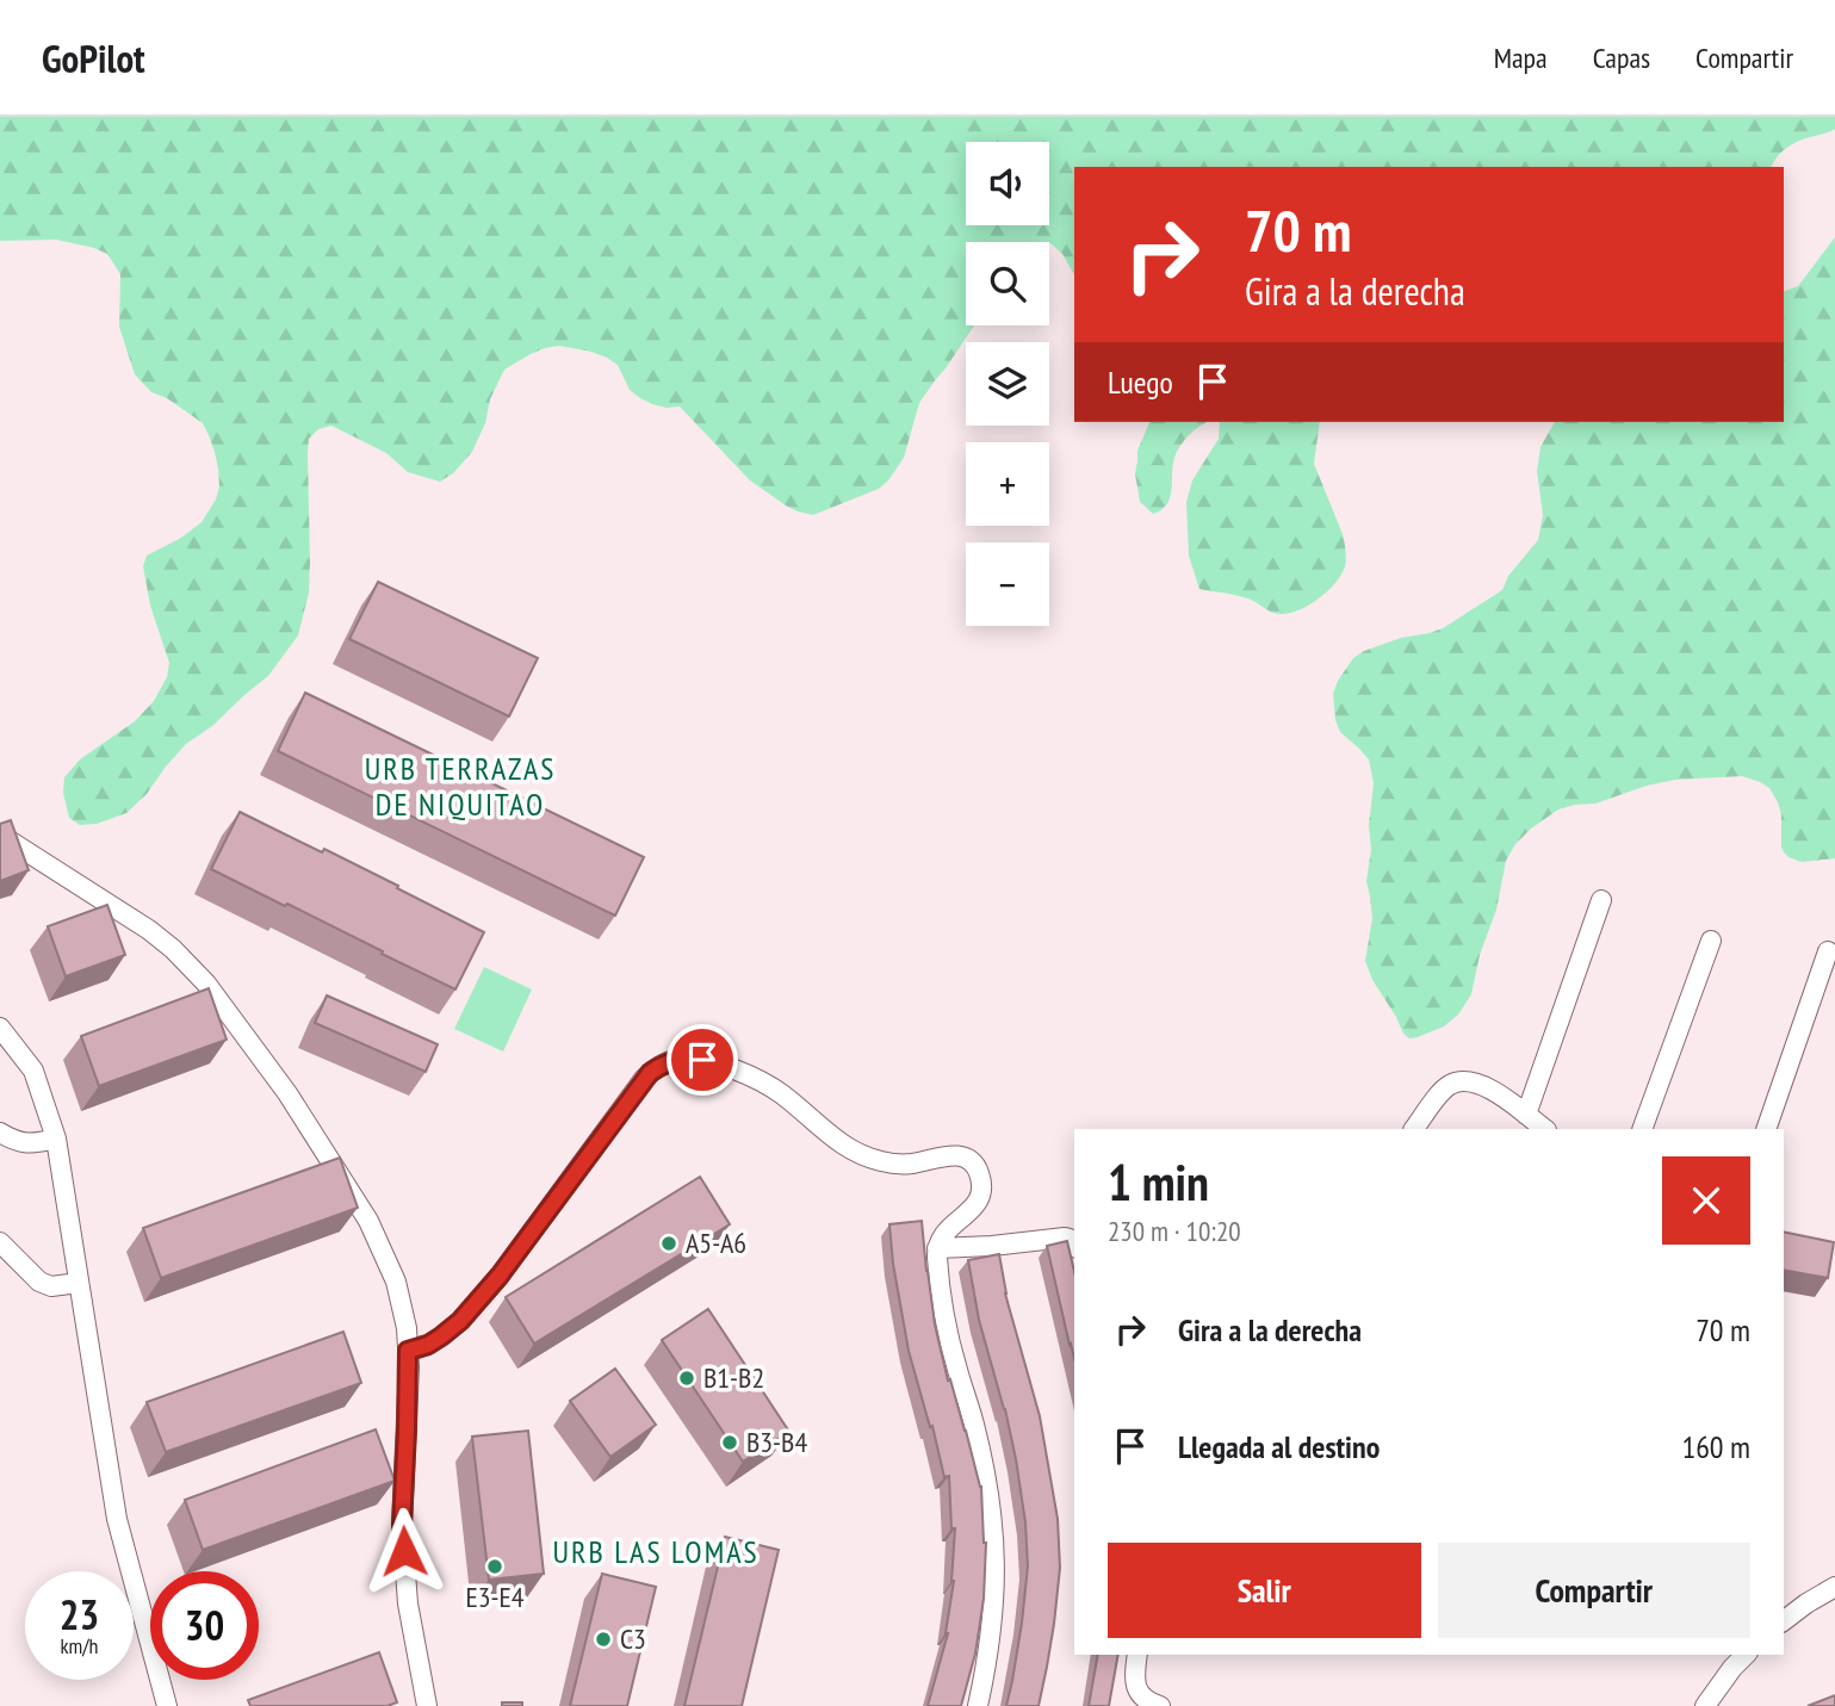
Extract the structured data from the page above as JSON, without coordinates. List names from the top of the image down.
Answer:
{
  "districts": ["URB TERRAZAS DE NIQUITAO", "URB LAS LOMAS"],
  "places": [
    "A5-A6",
    "B1-B2",
    "B3-B4",
    "E3-E4",
    "C3"
  ],
  "page": {
    "header": "GoPilot",
    "nav": ["Mapa", "Capas", "Compartir"],
    "map_buttons": ["+", "−"],
    "turn": ["70 m", "Gira a la derecha"],
    "then": "Luego",
    "heading": ["1 min", "230 m · 10:20"],
    "list": [
      {
        "name": "Gira a la derecha",
        "value": "70 m"
      },
      {
        "name": "Llegada al destino",
        "value": "160 m"
      }
    ],
    "buttons": ["Salir", "Compartir"],
    "speed": "23 km/h",
    "limit": "30"
  }
}
